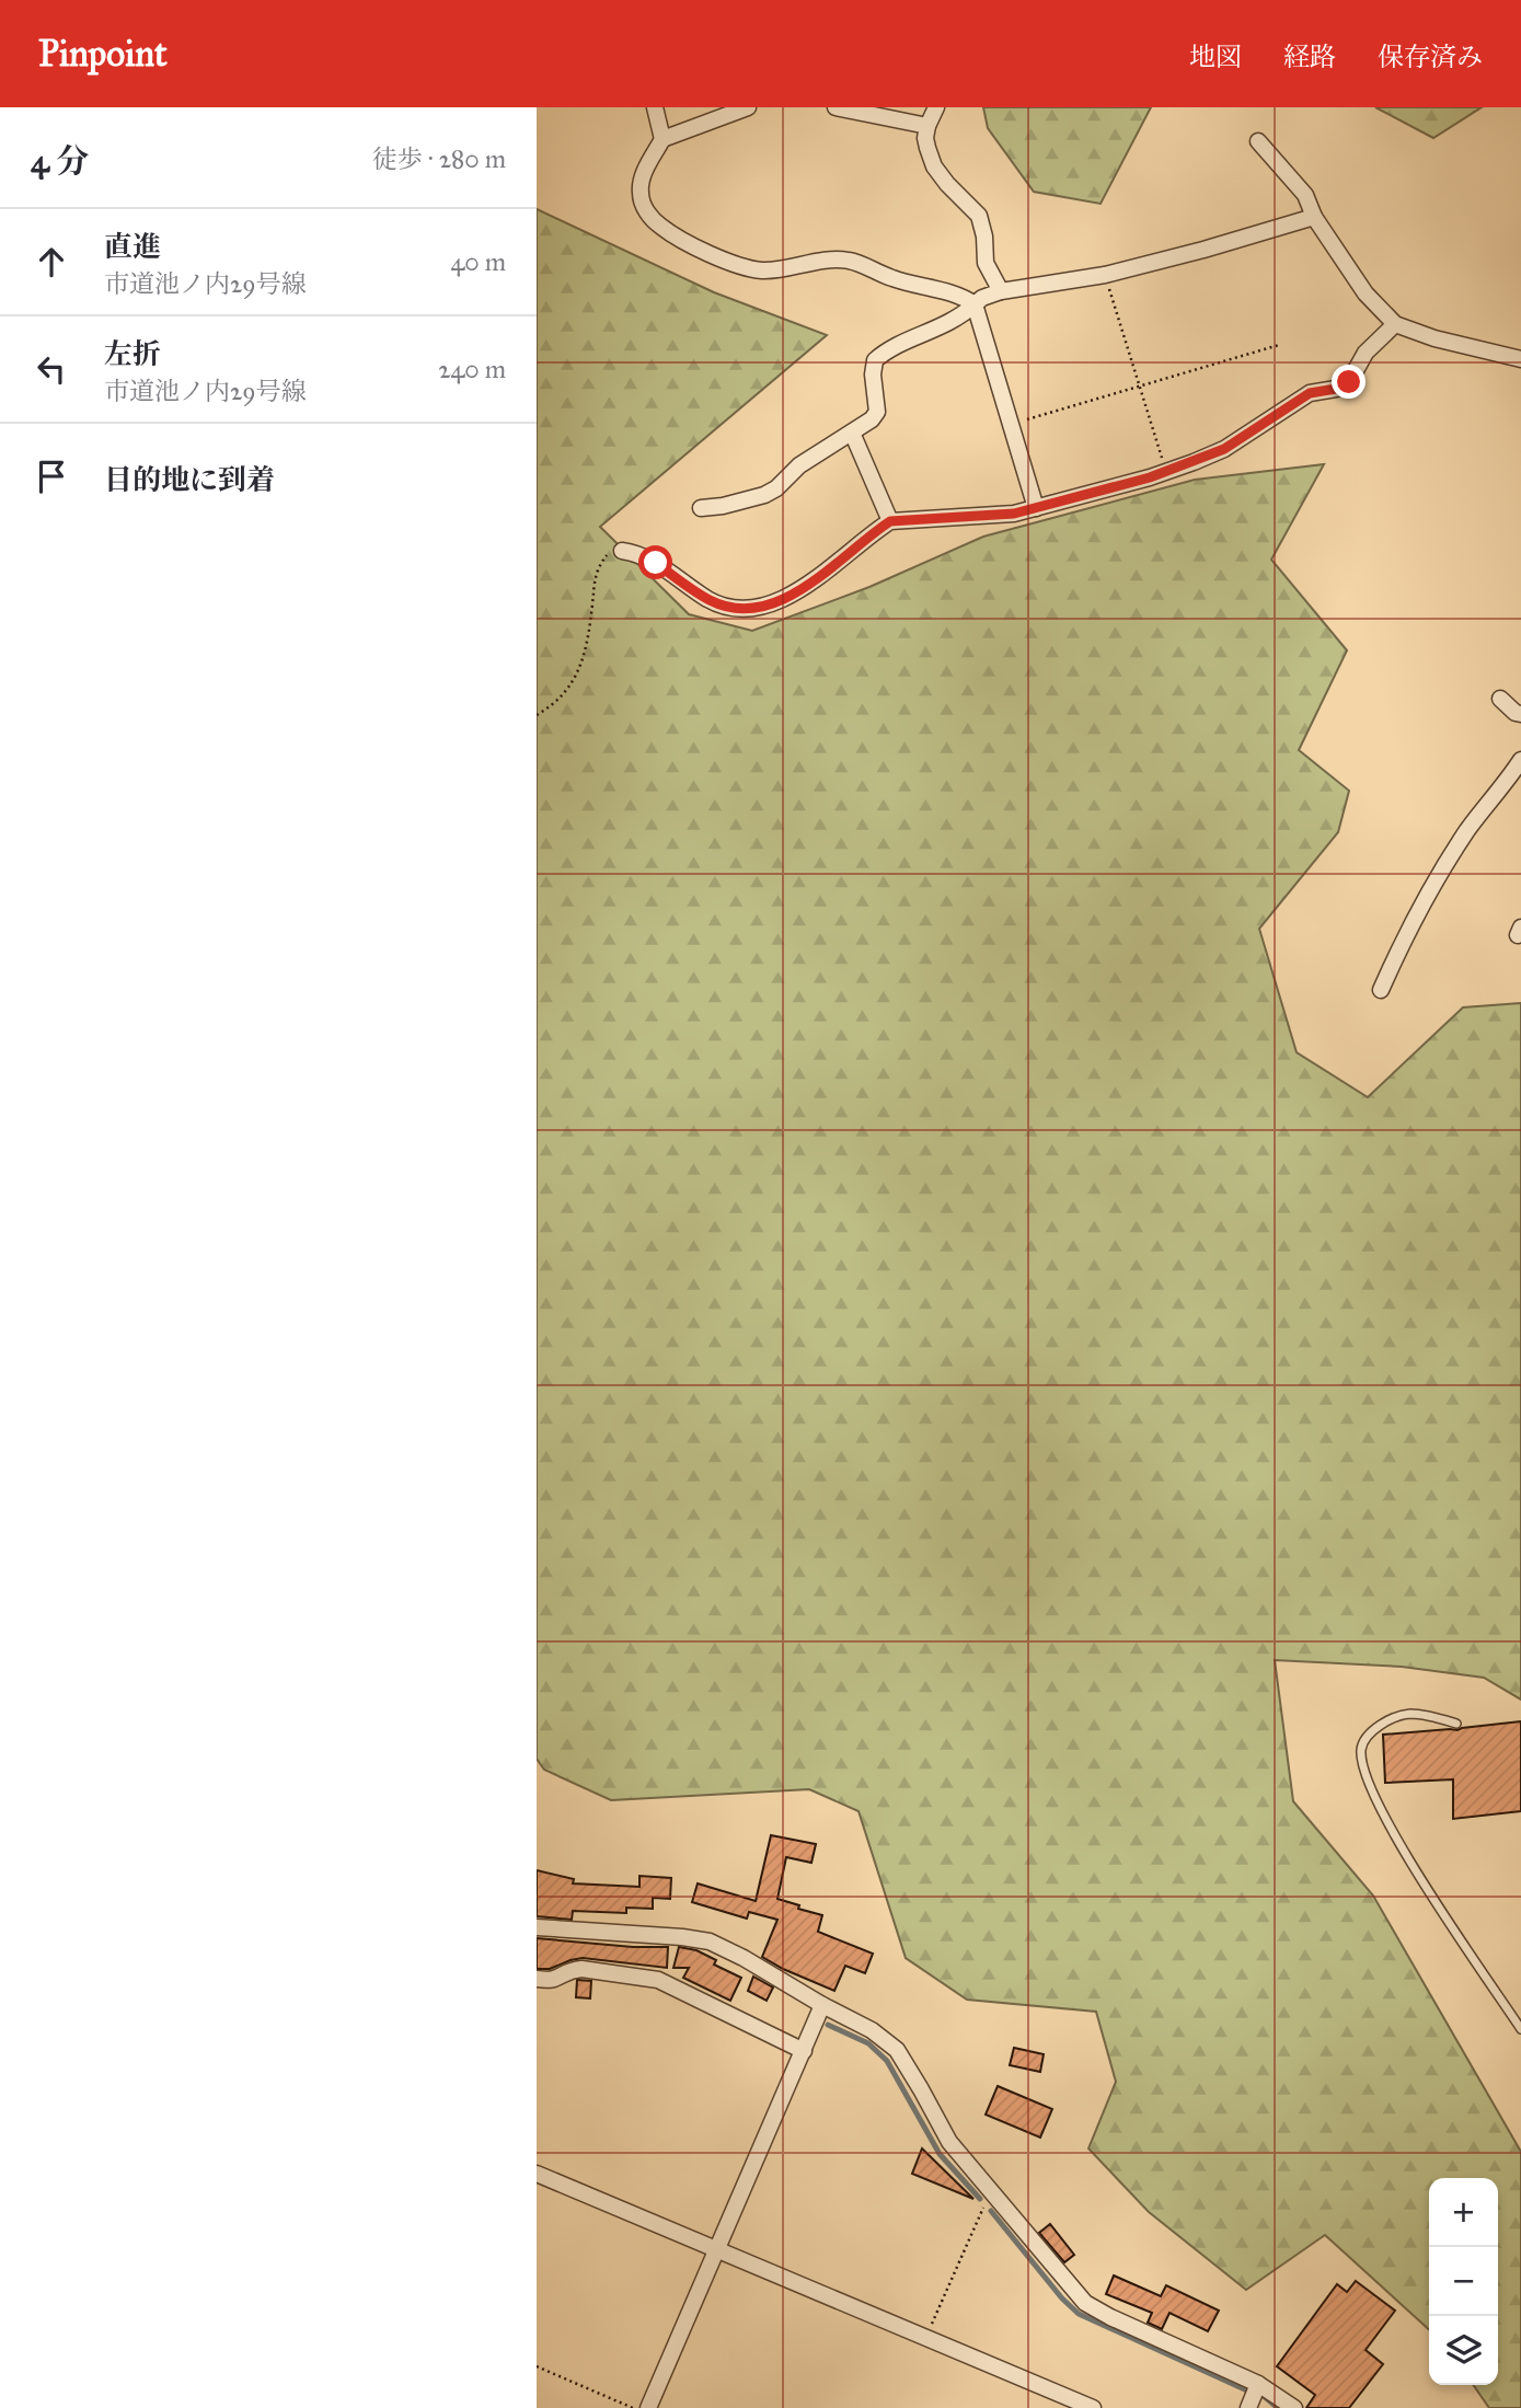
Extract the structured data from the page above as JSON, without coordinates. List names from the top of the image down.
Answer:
{
  "page": {
    "header": "Pinpoint",
    "nav": ["地図", "経路", "保存済み"],
    "heading": ["4 分", "徒歩 · 280 m"],
    "list": [
      ["直進", "市道池ノ内29号線", "40 m"],
      ["左折", "市道池ノ内29号線", "240 m"],
      "目的地に到着"
    ],
    "map_buttons": ["+", "−"]
  }
}
